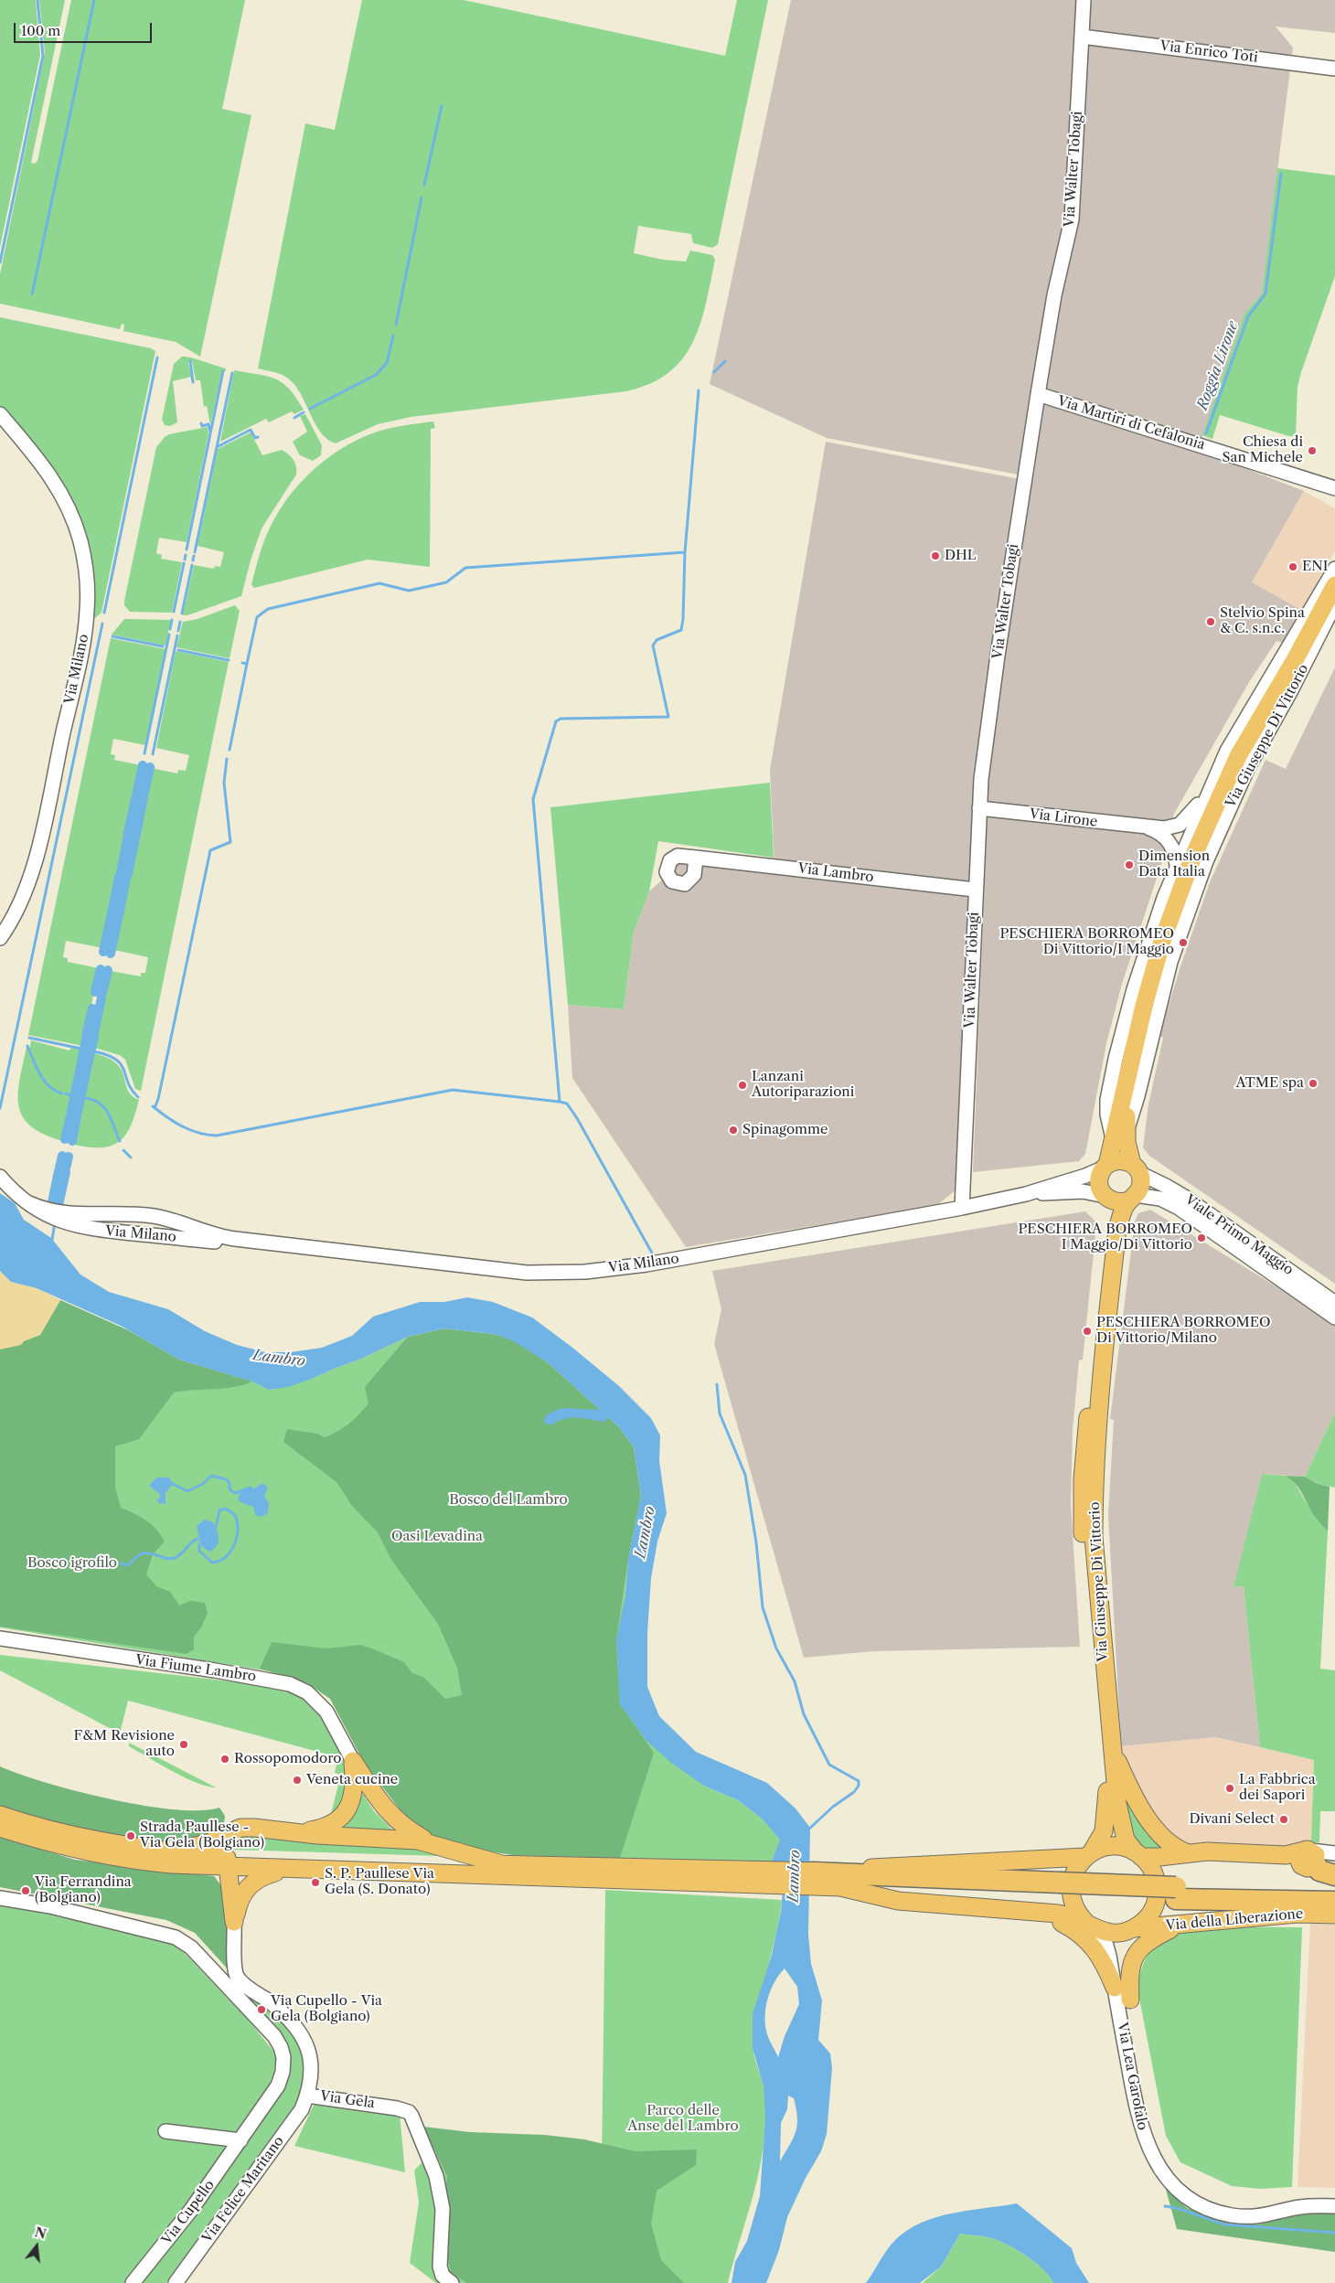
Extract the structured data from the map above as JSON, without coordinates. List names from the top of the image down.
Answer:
{
  "streets": {
    "main road": ["Via Giuseppe Di Vittorio", "Via della Liberazione"],
    "street": [
      "Via Enrico Toti",
      "Via Walter Tobagi",
      "Via Martiri di Cefalonia",
      "Via Milano",
      "Via Lirone",
      "Via Lambro",
      "Viale Primo Maggio",
      "Via Fiume Lambro",
      "Via Lea Garofalo",
      "Via Gela",
      "Via Felice Maritano",
      "Via Cupello"
    ]
  },
  "crossings": [
    ["Via Enrico Toti", "Via Walter Tobagi"],
    ["Via Walter Tobagi", "Via Martiri di Cefalonia"],
    ["Via Walter Tobagi", "Via Milano"],
    ["Via Walter Tobagi", "Via Lirone"],
    ["Via Walter Tobagi", "Via Lambro"],
    ["Via Milano", "Via Giuseppe Di Vittorio"],
    ["Via Milano", "Viale Primo Maggio"],
    ["Via Giuseppe Di Vittorio", "Via Lirone"],
    ["Via Giuseppe Di Vittorio", "Viale Primo Maggio"],
    ["Via Giuseppe Di Vittorio", "Via della Liberazione"],
    ["Via Giuseppe Di Vittorio", "Via Lea Garofalo"],
    ["Via della Liberazione", "Via Lea Garofalo"],
    ["Via Gela", "Via Felice Maritano"]
  ],
  "water": ["Roggia Lirone", "Lambro"],
  "parks": [
    "Bosco del Lambro",
    "Oasi Levadina",
    "Bosco igrofilo",
    "Parco delle Anse del Lambro"
  ],
  "places": [
    "Chiesa di San Michele",
    "DHL",
    "ENI",
    "Stelvio Spina & C. s.n.c.",
    "Dimension Data Italia",
    "PESCHIERA BORROMEO Di Vittorio/I Maggio",
    "ATME spa",
    "Lanzani Autoriparazioni",
    "Spinagomme",
    "PESCHIERA BORROMEO I Maggio/Di Vittorio",
    "PESCHIERA BORROMEO Di Vittorio/Milano",
    "F&M Revisione auto",
    "Rossopomodoro",
    "Veneta cucine",
    "La Fabbrica dei Sapori",
    "Divani Select",
    "Strada Paullese - Via Gela (Bolgiano)",
    "S. P. Paullese Via Gela (S. Donato)",
    "Via Ferrandina (Bolgiano)",
    "Via Cupello - Via Gela (Bolgiano)"
  ],
  "scale_bar": "100 m",
  "north": "top"
}
